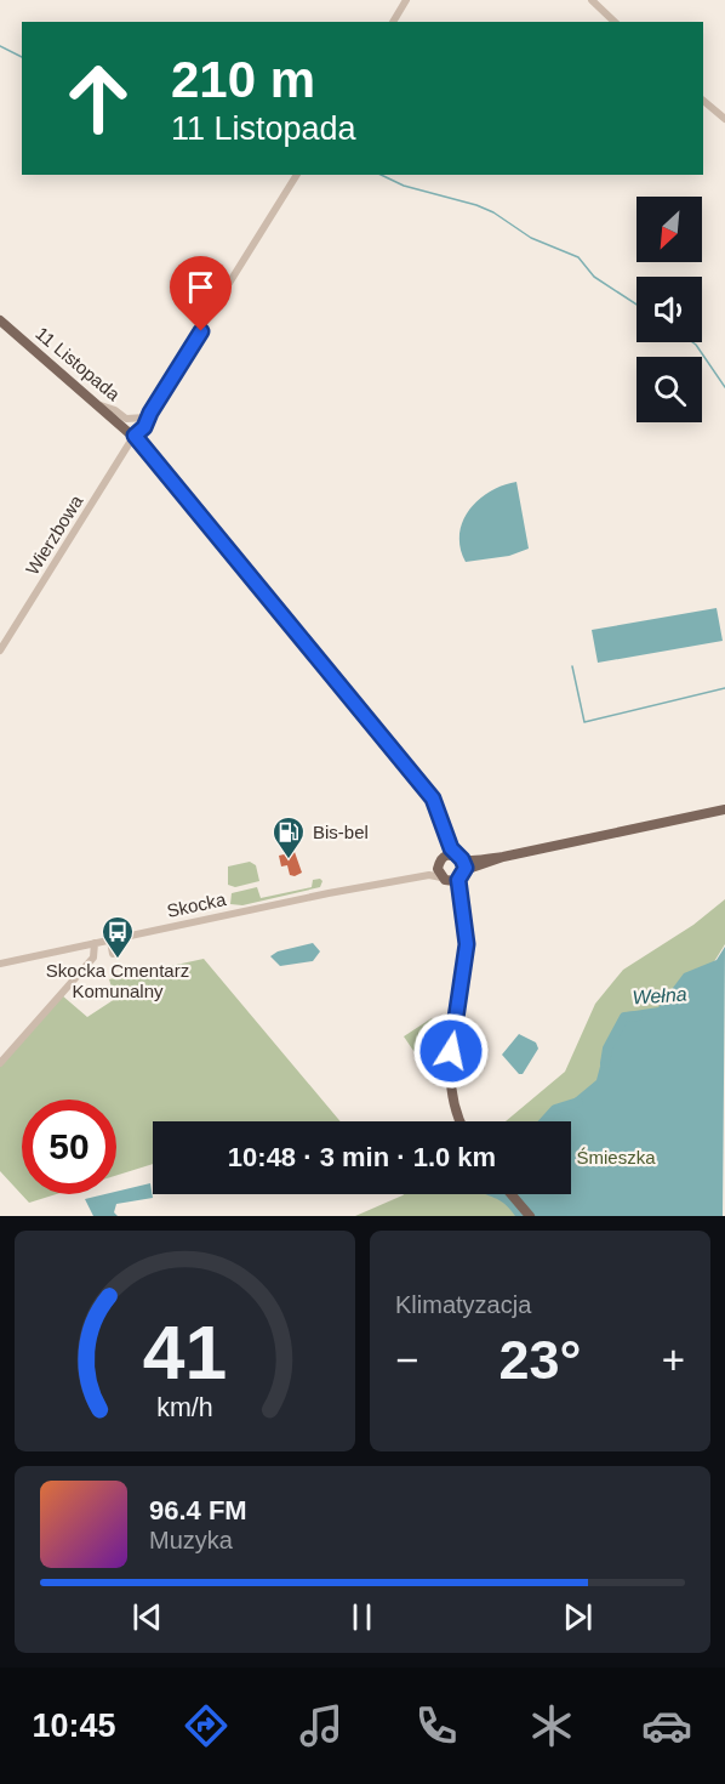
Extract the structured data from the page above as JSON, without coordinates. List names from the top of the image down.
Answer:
{
  "streets": {
    "main road": ["11 Listopada", "Skocka"],
    "street": ["Wierzbowa"]
  },
  "crossings": [
    ["11 Listopada", "Wierzbowa"],
    ["11 Listopada", "Skocka"]
  ],
  "water": ["Wełna"],
  "parks": ["Śmieszka"],
  "places": {
    "fuel station": ["Bis-bel"],
    "bus stop": ["Skocka Cmentarz Komunalny"]
  },
  "north": "bottom left",
  "page": {
    "turn": ["210 m", "11 Listopada"],
    "limit": "50",
    "trip": "10:48 · 3 min · 1.0 km",
    "tile": "Klimatyzacja",
    "heat": ["−", "23°", "+"],
    "song": ["96.4 FM", "Muzyka"],
    "tabs": "10:45",
    "gauge": ["41", "km/h"]
  }
}
